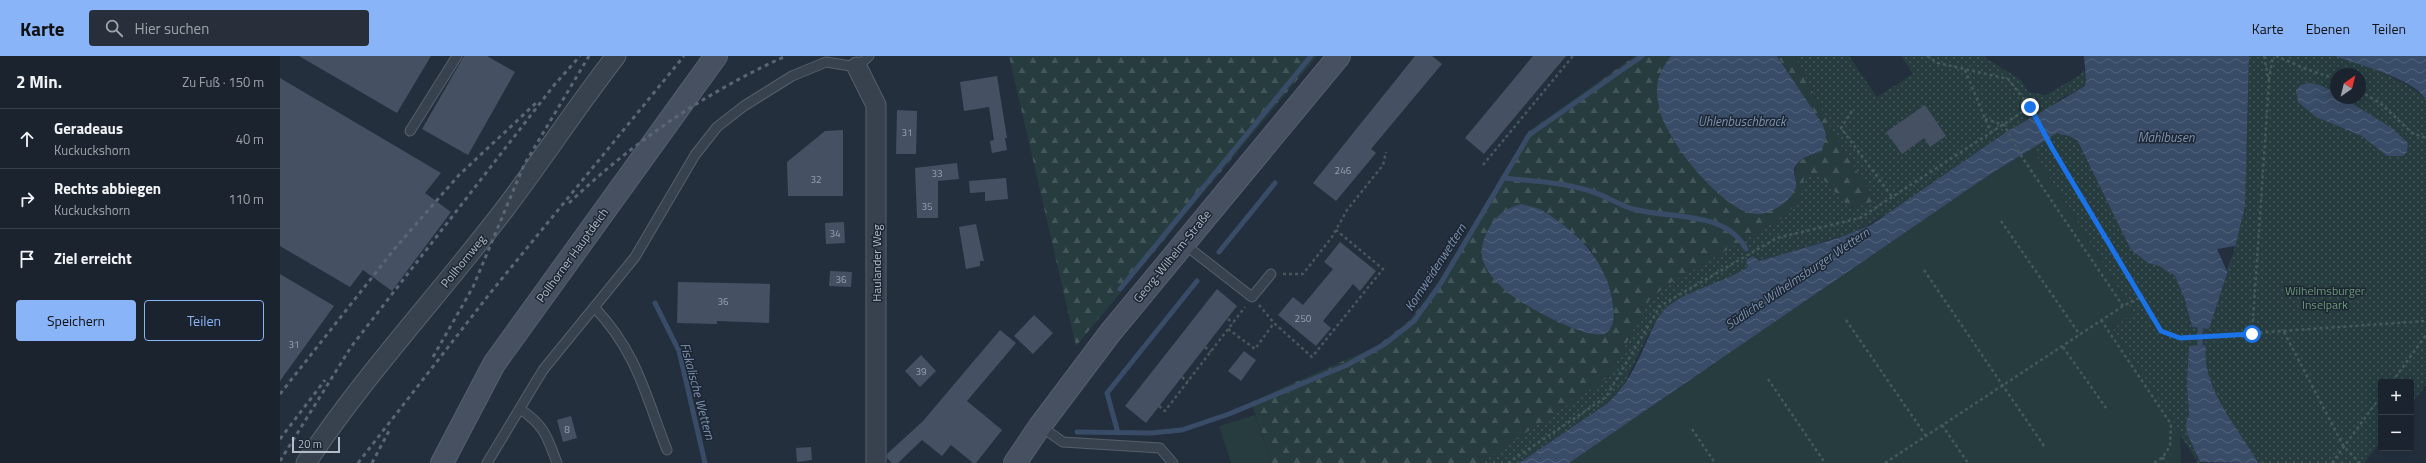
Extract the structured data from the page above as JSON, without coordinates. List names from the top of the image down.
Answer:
{
  "streets": {
    "main road": ["Pollhorner Hauptdeich", "Georg-Wilhelm-Straße"],
    "street": ["Pollhornweg", "Haulander Weg"]
  },
  "water": [
    "Uhlenbuschbrack",
    "Mahlbusen",
    "Kornweidenwettern",
    "Südliche Wilhelmsburger Wettern",
    "Fiskalische Wettern"
  ],
  "parks": ["Wilhelmsburger Inselpark"],
  "house_numbers": [
    "31",
    "246",
    "33",
    "32",
    "35",
    "34",
    "36",
    "36",
    "250",
    "31",
    "39",
    "8"
  ],
  "scale_bar": "20 m",
  "north": "top right",
  "page": {
    "header": "Karte",
    "search": "Hier suchen",
    "nav": ["Karte", "Ebenen", "Teilen"],
    "heading": ["2 Min.", "Zu Fuß · 150 m"],
    "list": [
      ["Geradeaus", "Kuckuckshorn", "40 m"],
      ["Rechts abbiegen", "Kuckuckshorn", "110 m"],
      "Ziel erreicht"
    ],
    "buttons": ["Speichern", "Teilen"],
    "map_buttons": ["+", "−"],
    "scale": "20 m"
  }
}
